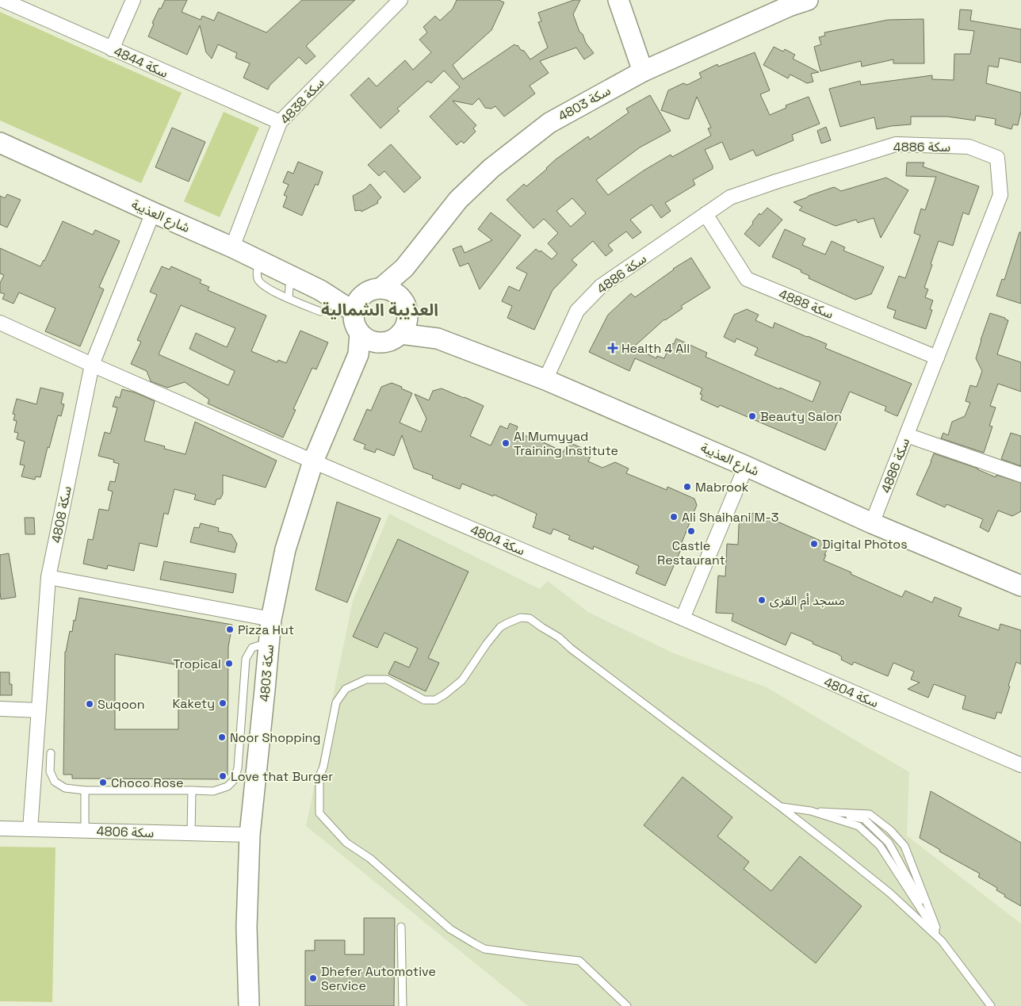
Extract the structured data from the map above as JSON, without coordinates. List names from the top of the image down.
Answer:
{
  "streets": {
    "street": [
      "سكة 4844",
      "سكة 4838",
      "سكة 4803",
      "سكة 4886",
      "شارع العذيبة",
      "سكة 4888",
      "سكة 4808",
      "سكة 4804",
      "سكة 4806"
    ]
  },
  "crossings": [
    ["سكة 4844", "سكة 4838"],
    ["سكة 4838", "شارع العذيبة"],
    ["سكة 4803", "شارع العذيبة"],
    ["سكة 4803", "سكة 4804"],
    ["سكة 4803", "سكة 4806"],
    ["سكة 4886", "شارع العذيبة"],
    ["سكة 4886", "سكة 4888"],
    ["شارع العذيبة", "سكة 4808"],
    ["سكة 4808", "سكة 4804"],
    ["سكة 4808", "سكة 4806"]
  ],
  "districts": ["العذيبة الشمالية"],
  "places": {
    "health": ["Health 4 All"],
    "other": [
      "Beauty Salon",
      "Al Mumyyad Training Institute",
      "Mabrook",
      "Ali Shaihani M-3",
      "Castle Restaurant",
      "Digital Photos",
      "مسجد أم القرى",
      "Pizza Hut",
      "Tropical",
      "Kakety",
      "Suqoon",
      "Noor Shopping",
      "Love that Burger",
      "Choco Rose",
      "Dhefer Automotive Service"
    ]
  }
}
